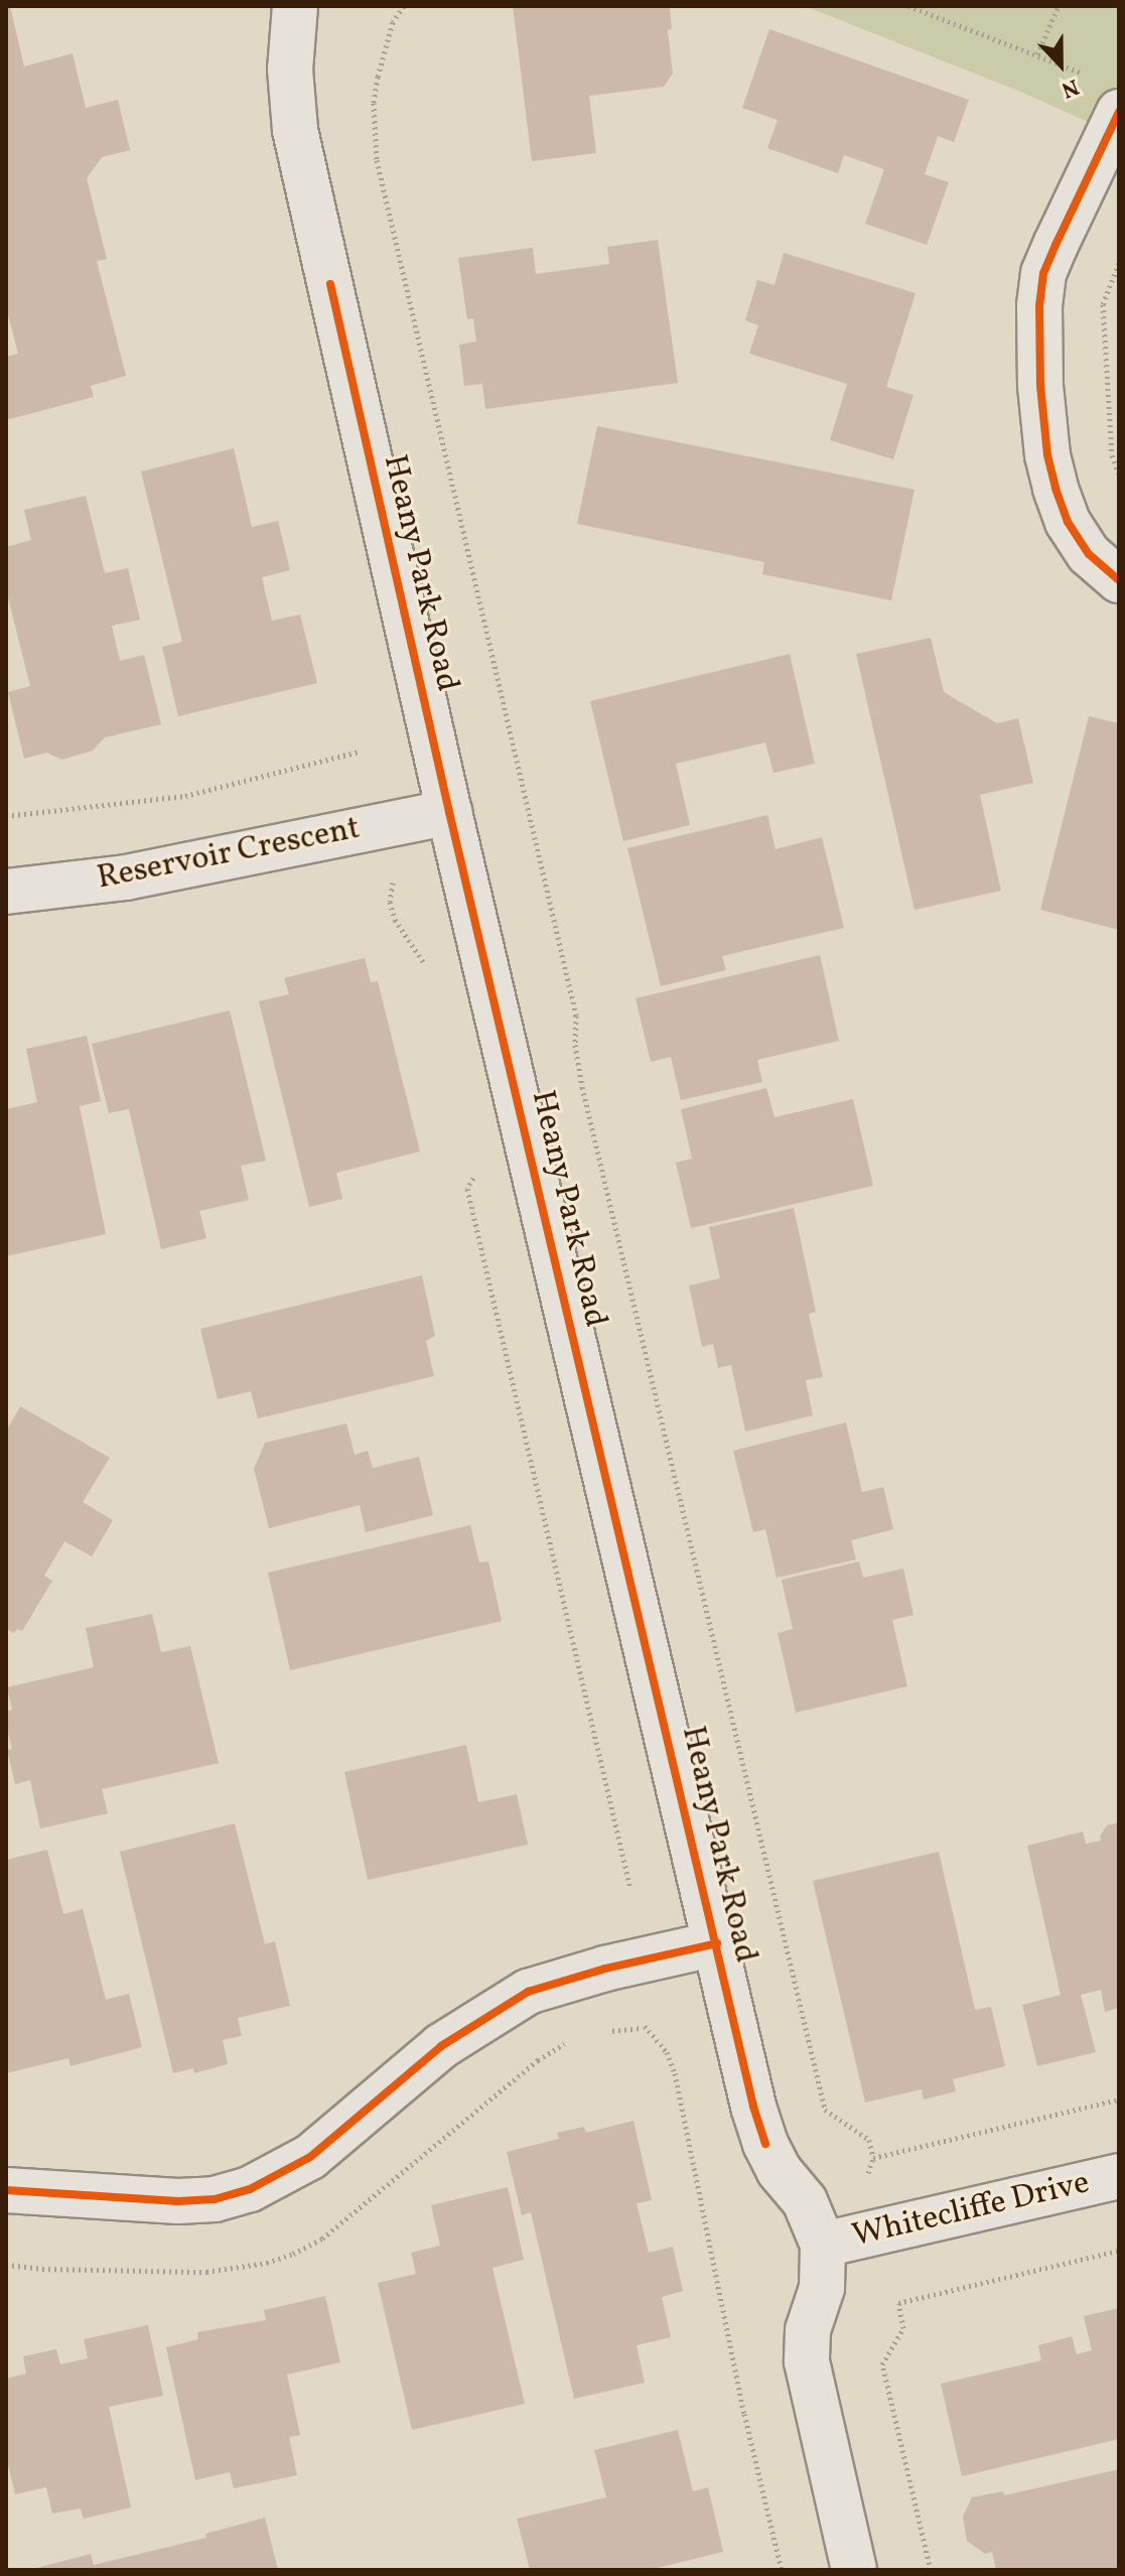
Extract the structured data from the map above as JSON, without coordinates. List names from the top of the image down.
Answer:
{
  "streets": {
    "street": ["Heany Park Road", "Reservoir Crescent", "Whitecliffe Drive"]
  },
  "crossings": [
    ["Heany Park Road", "Reservoir Crescent"],
    ["Heany Park Road", "Whitecliffe Drive"]
  ],
  "north": "bottom"
}
